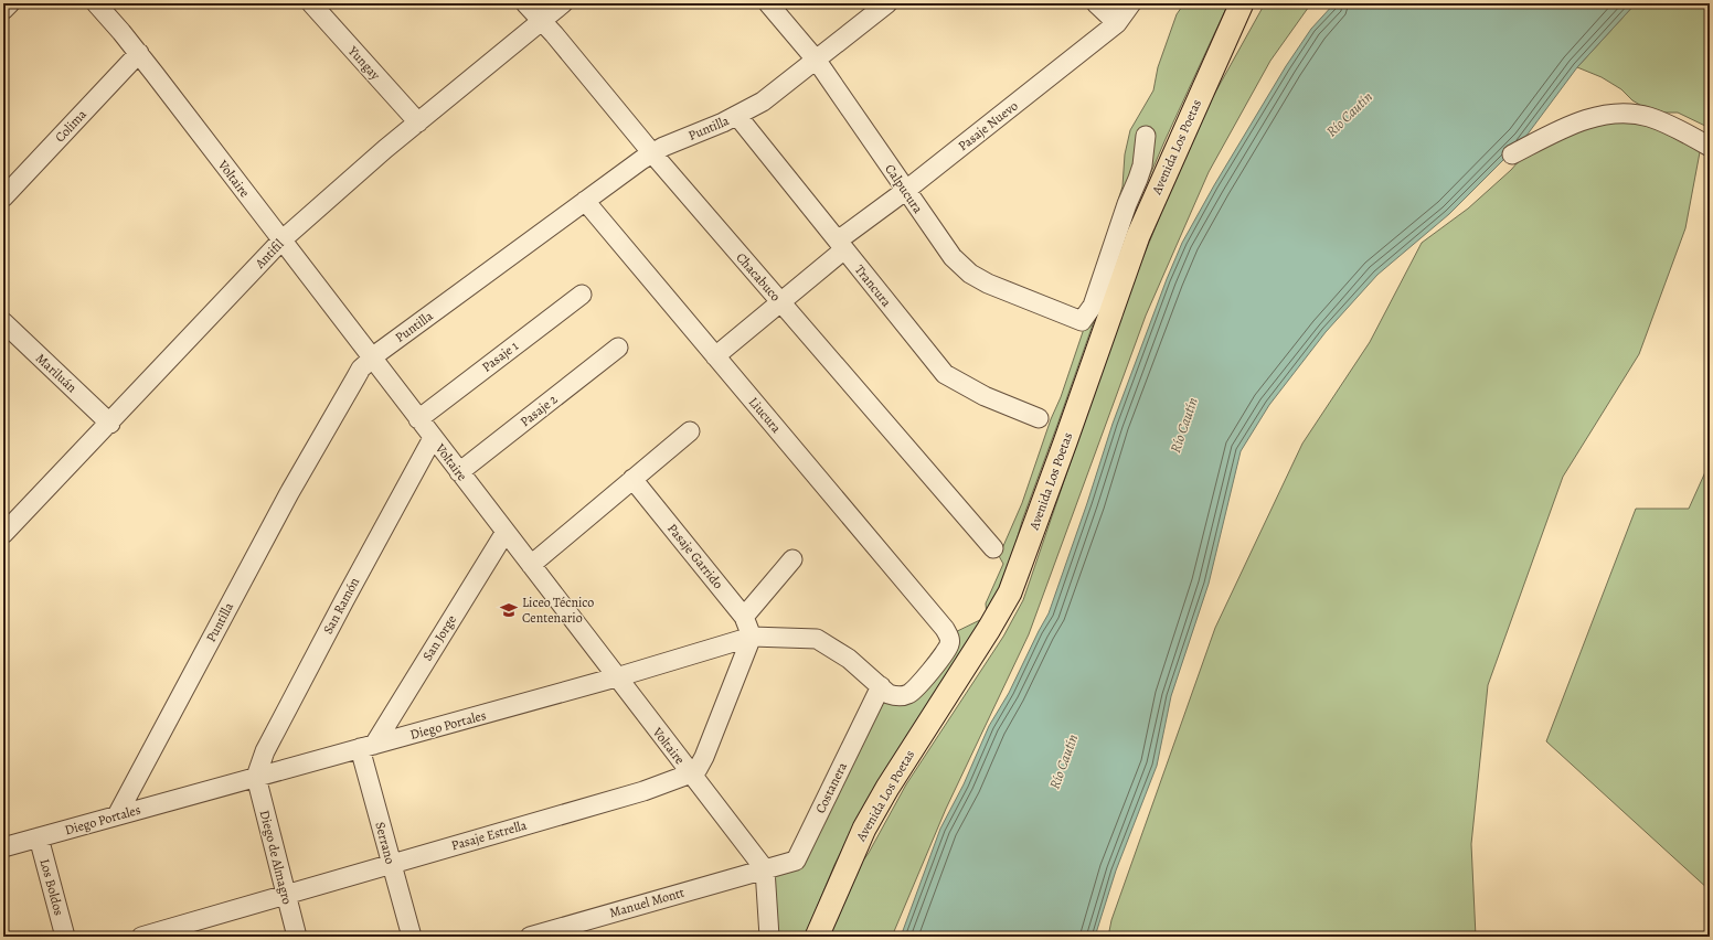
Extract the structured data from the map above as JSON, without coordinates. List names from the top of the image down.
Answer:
{
  "streets": {
    "main road": ["Avenida Los Poetas"],
    "street": [
      "Yungay",
      "Colima",
      "Pasaje Nuevo",
      "Puntilla",
      "Voltaire",
      "Calpucura",
      "Antifil",
      "Chacabuco",
      "Trancura",
      "Pasaje 1",
      "Mariluán",
      "Pasaje 2",
      "Liucura",
      "Pasaje Garrido",
      "San Ramón",
      "San Jorge",
      "Diego Portales",
      "Costanera",
      "Pasaje Estrella",
      "Serrano",
      "Diego de Almagro",
      "Los Boldos",
      "Manuel Montt"
    ]
  },
  "crossings": [
    ["Yungay", "Antifil"],
    ["Colima", "Voltaire"],
    ["Pasaje Nuevo", "Calpucura"],
    ["Pasaje Nuevo", "Chacabuco"],
    ["Pasaje Nuevo", "Trancura"],
    ["Pasaje Nuevo", "Liucura"],
    ["Puntilla", "Voltaire"],
    ["Puntilla", "Calpucura"],
    ["Puntilla", "Chacabuco"],
    ["Puntilla", "Trancura"],
    ["Puntilla", "Liucura"],
    ["Puntilla", "Diego Portales"],
    ["Voltaire", "Antifil"],
    ["Voltaire", "Pasaje 1"],
    ["Voltaire", "Pasaje 2"],
    ["Voltaire", "San Ramón"],
    ["Voltaire", "San Jorge"],
    ["Voltaire", "Diego Portales"],
    ["Voltaire", "Costanera"],
    ["Voltaire", "Pasaje Estrella"],
    ["Voltaire", "Manuel Montt"],
    ["Antifil", "Chacabuco"],
    ["Antifil", "Mariluán"],
    ["Liucura", "Diego Portales"],
    ["Pasaje Garrido", "Diego Portales"],
    ["San Ramón", "Diego Portales"],
    ["San Ramón", "Diego de Almagro"],
    ["San Jorge", "Diego Portales"],
    ["San Jorge", "Serrano"],
    ["Diego Portales", "Costanera"],
    ["Diego Portales", "Serrano"],
    ["Diego Portales", "Diego de Almagro"],
    ["Diego Portales", "Los Boldos"],
    ["Costanera", "Manuel Montt"],
    ["Pasaje Estrella", "Serrano"],
    ["Pasaje Estrella", "Diego de Almagro"]
  ],
  "water": ["Río Cautín"],
  "places": {
    "school or university": ["Liceo Técnico Centenario"]
  }
}
